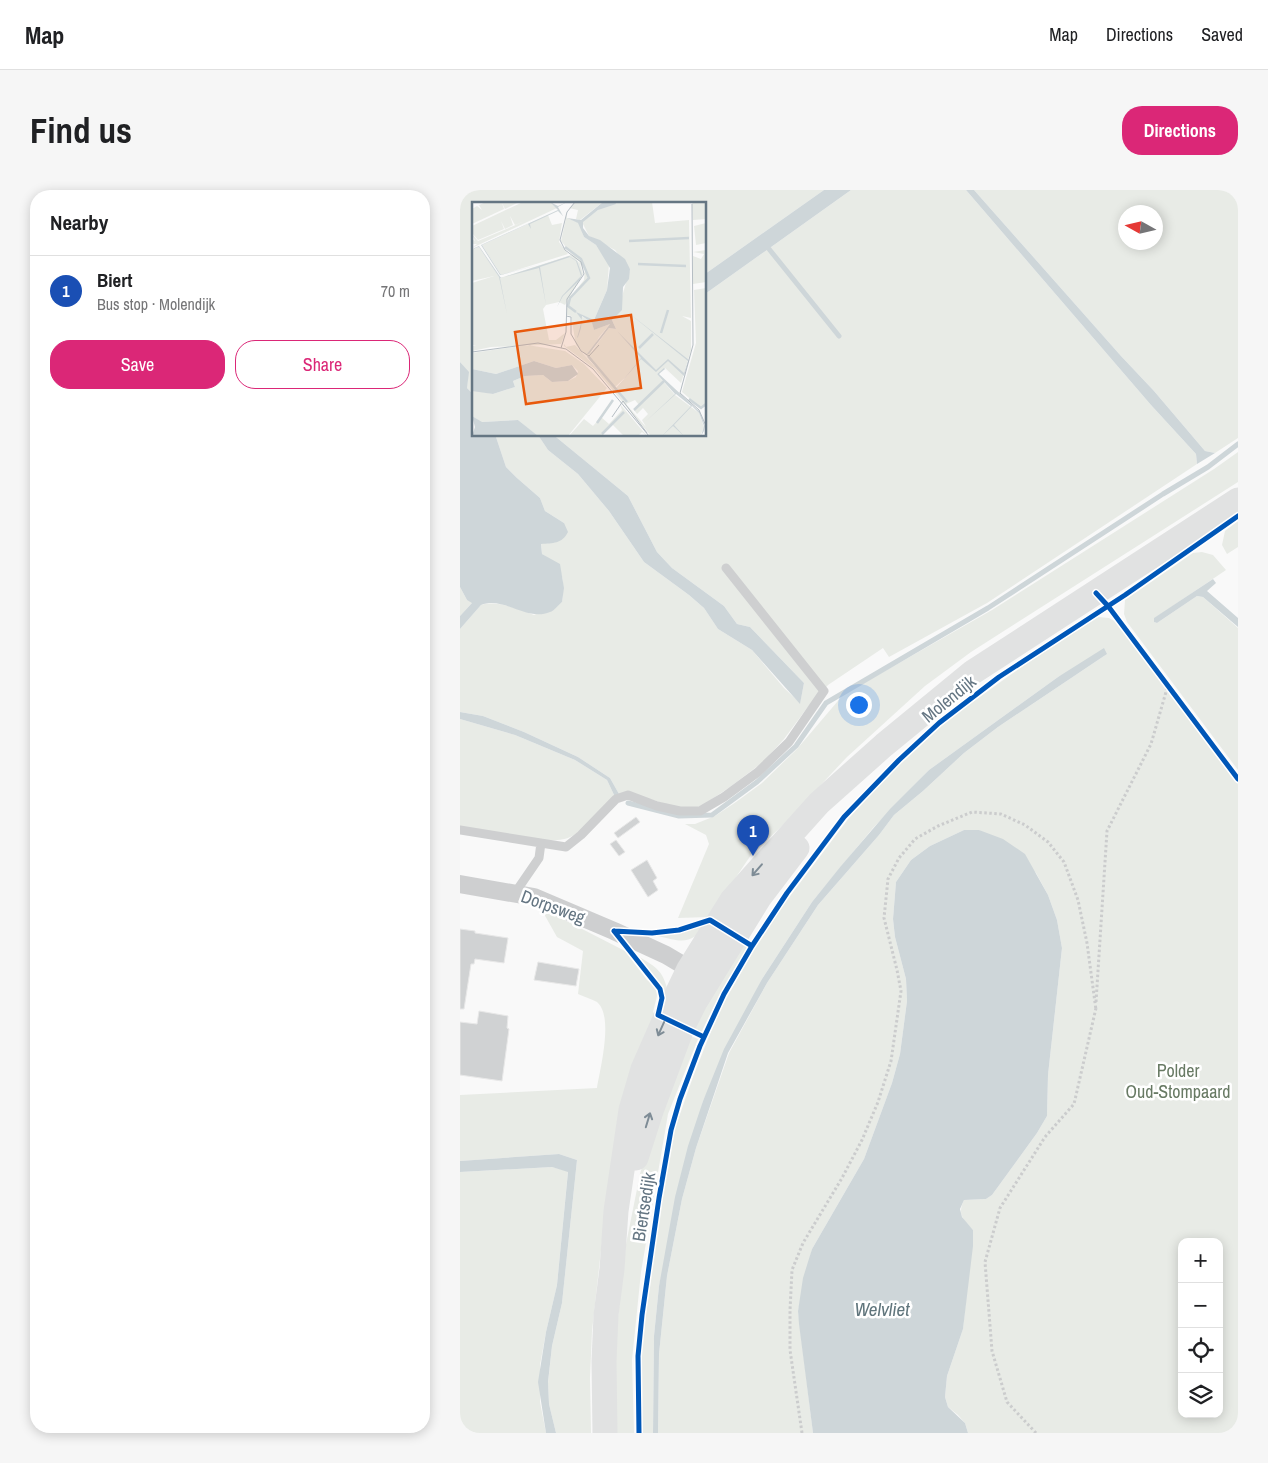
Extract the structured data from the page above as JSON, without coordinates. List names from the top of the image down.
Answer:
{
  "streets": {
    "main road": ["Molendijk", "Biertsedijk"],
    "street": ["Dorpsweg"]
  },
  "crossings": [
    ["Molendijk", "Dorpsweg"],
    ["Molendijk", "Biertsedijk"],
    ["Dorpsweg", "Biertsedijk"]
  ],
  "water": ["Welvliet"],
  "parks": ["Polder Oud-Stompaard"],
  "north": "left",
  "page": {
    "header": "Map",
    "nav": ["Map", "Directions", "Saved"],
    "buttons": [
      "Directions",
      ["Save", "Share"]
    ],
    "title": "Find us",
    "heading": "Nearby",
    "list": [
      {
        "mark": "1",
        "name": "Biert",
        "note": "Bus stop · Molendijk",
        "value": "70 m"
      }
    ],
    "pins": "1",
    "map_buttons": ["+", "−"]
  }
}
